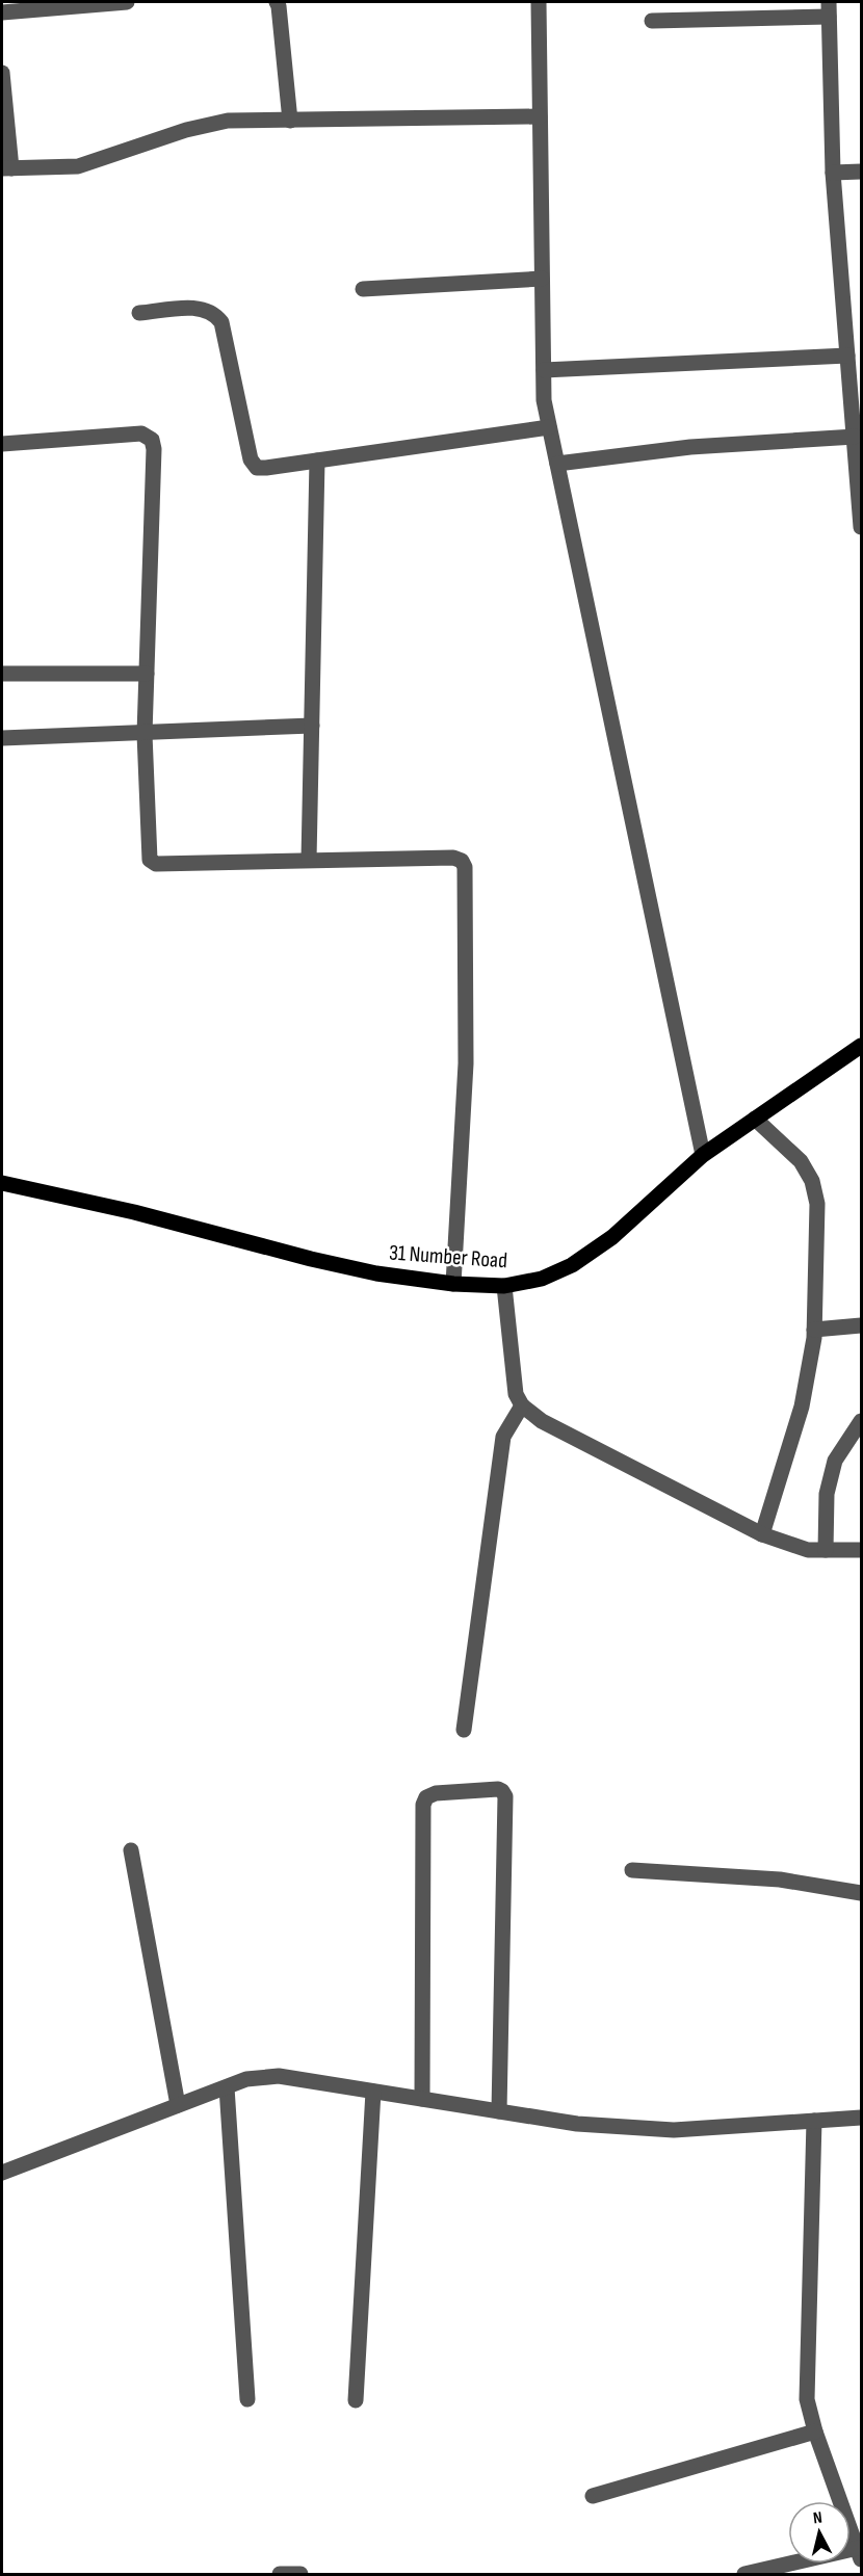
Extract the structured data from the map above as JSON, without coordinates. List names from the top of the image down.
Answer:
{
  "streets": {
    "main road": ["31 Number Road"]
  },
  "north": "top"
}
